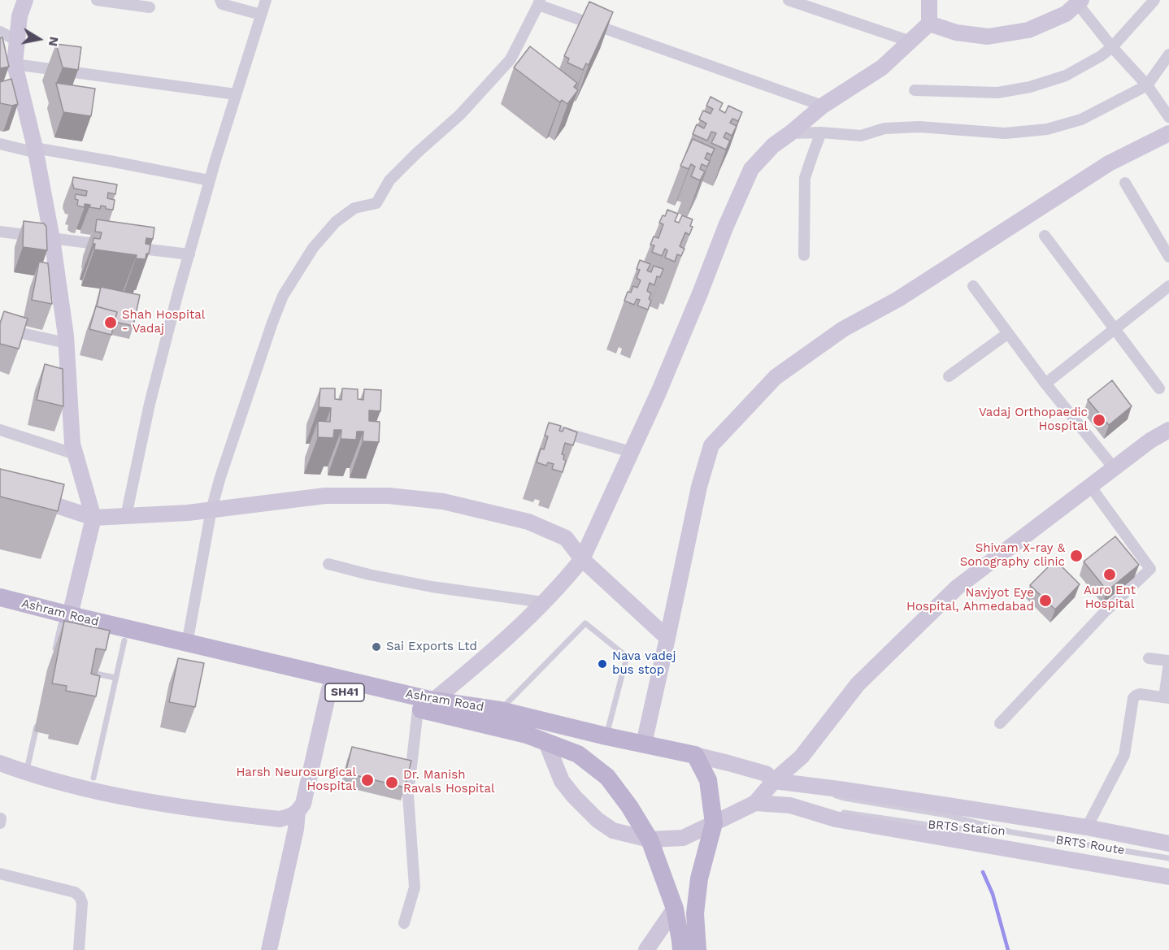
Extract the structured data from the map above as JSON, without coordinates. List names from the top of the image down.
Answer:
{
  "streets": {
    "main road": ["Ashram Road", "SH41"],
    "lane": ["BRTS Station", "BRTS Route"]
  },
  "crossings": [
    ["BRTS Station", "BRTS Route"]
  ],
  "places": [
    "Shah Hospital - Vadaj",
    "Vadaj Orthopaedic Hospital",
    "Shivam X-ray & Sonography clinic",
    "Auro Ent Hospital",
    "Navjyot Eye Hospital, Ahmedabad",
    "Sai Exports Ltd",
    "Nava vadej bus stop",
    "Harsh Neurosurgical Hospital",
    "Dr. Manish Ravals Hospital"
  ],
  "north": "right"
}
